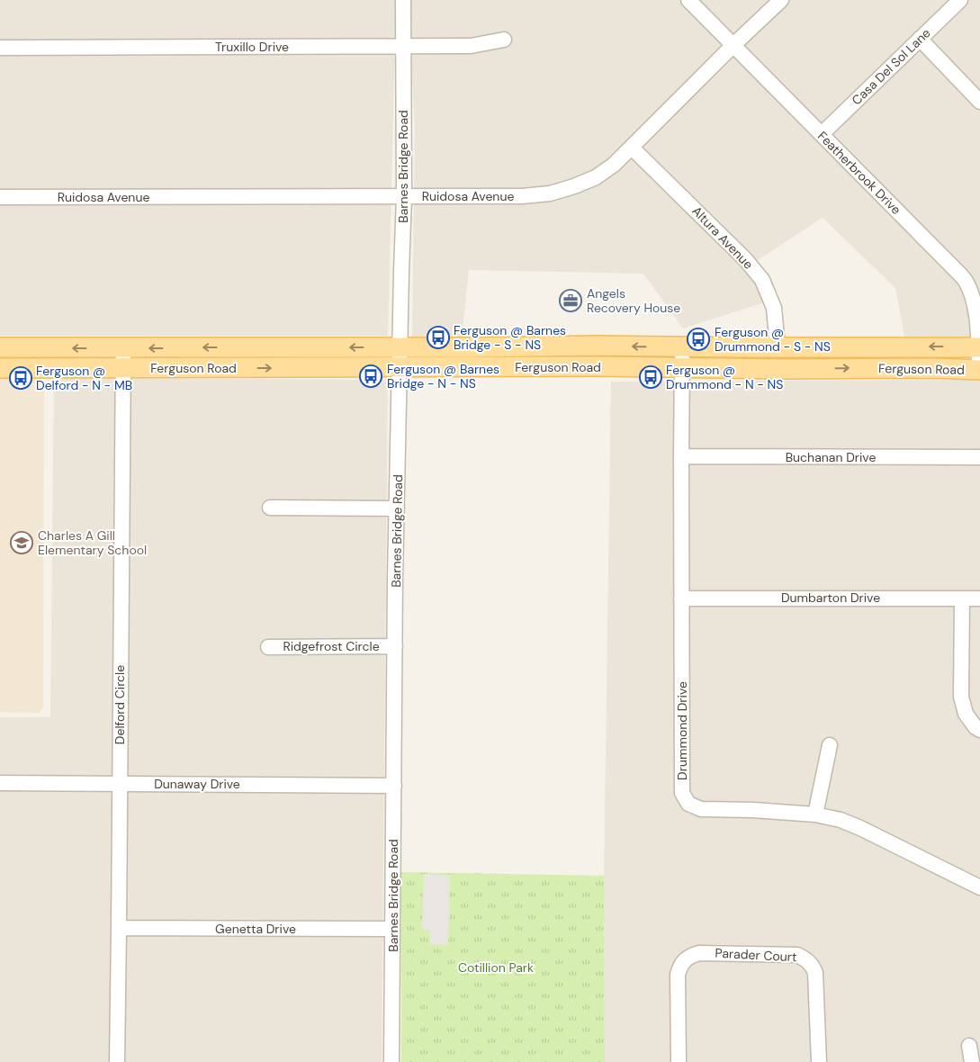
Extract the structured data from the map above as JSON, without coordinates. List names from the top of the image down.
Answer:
{
  "streets": {
    "main road": ["Ferguson Road"],
    "street": [
      "Truxillo Drive",
      "Casa Del Sol Lane",
      "Barnes Bridge Road",
      "Featherbrook Drive",
      "Ruidosa Avenue",
      "Altura Avenue",
      "Buchanan Drive",
      "Dumbarton Drive",
      "Ridgefrost Circle",
      "Delford Circle",
      "Drummond Drive",
      "Dunaway Drive",
      "Genetta Drive",
      "Parader Court"
    ]
  },
  "crossings": [
    ["Truxillo Drive", "Barnes Bridge Road"],
    ["Casa Del Sol Lane", "Featherbrook Drive"],
    ["Barnes Bridge Road", "Ruidosa Avenue"],
    ["Barnes Bridge Road", "Ferguson Road"],
    ["Barnes Bridge Road", "Ridgefrost Circle"],
    ["Barnes Bridge Road", "Dunaway Drive"],
    ["Barnes Bridge Road", "Genetta Drive"],
    ["Featherbrook Drive", "Ruidosa Avenue"],
    ["Featherbrook Drive", "Ferguson Road"],
    ["Ruidosa Avenue", "Altura Avenue"],
    ["Altura Avenue", "Ferguson Road"],
    ["Ferguson Road", "Delford Circle"],
    ["Ferguson Road", "Drummond Drive"],
    ["Buchanan Drive", "Drummond Drive"],
    ["Dumbarton Drive", "Drummond Drive"],
    ["Delford Circle", "Dunaway Drive"],
    ["Delford Circle", "Genetta Drive"]
  ],
  "parks": ["Cotillion Park"],
  "places": {
    "office": ["Angels Recovery House"],
    "bus stop": [
      "Ferguson @ Barnes Bridge - S - NS",
      "Ferguson @ Drummond - S - NS",
      "Ferguson @ Barnes Bridge - N - NS",
      "Ferguson @ Drummond - N - NS",
      "Ferguson @ Delford - N - MB"
    ],
    "school or university": ["Charles A Gill Elementary School"]
  }
}
